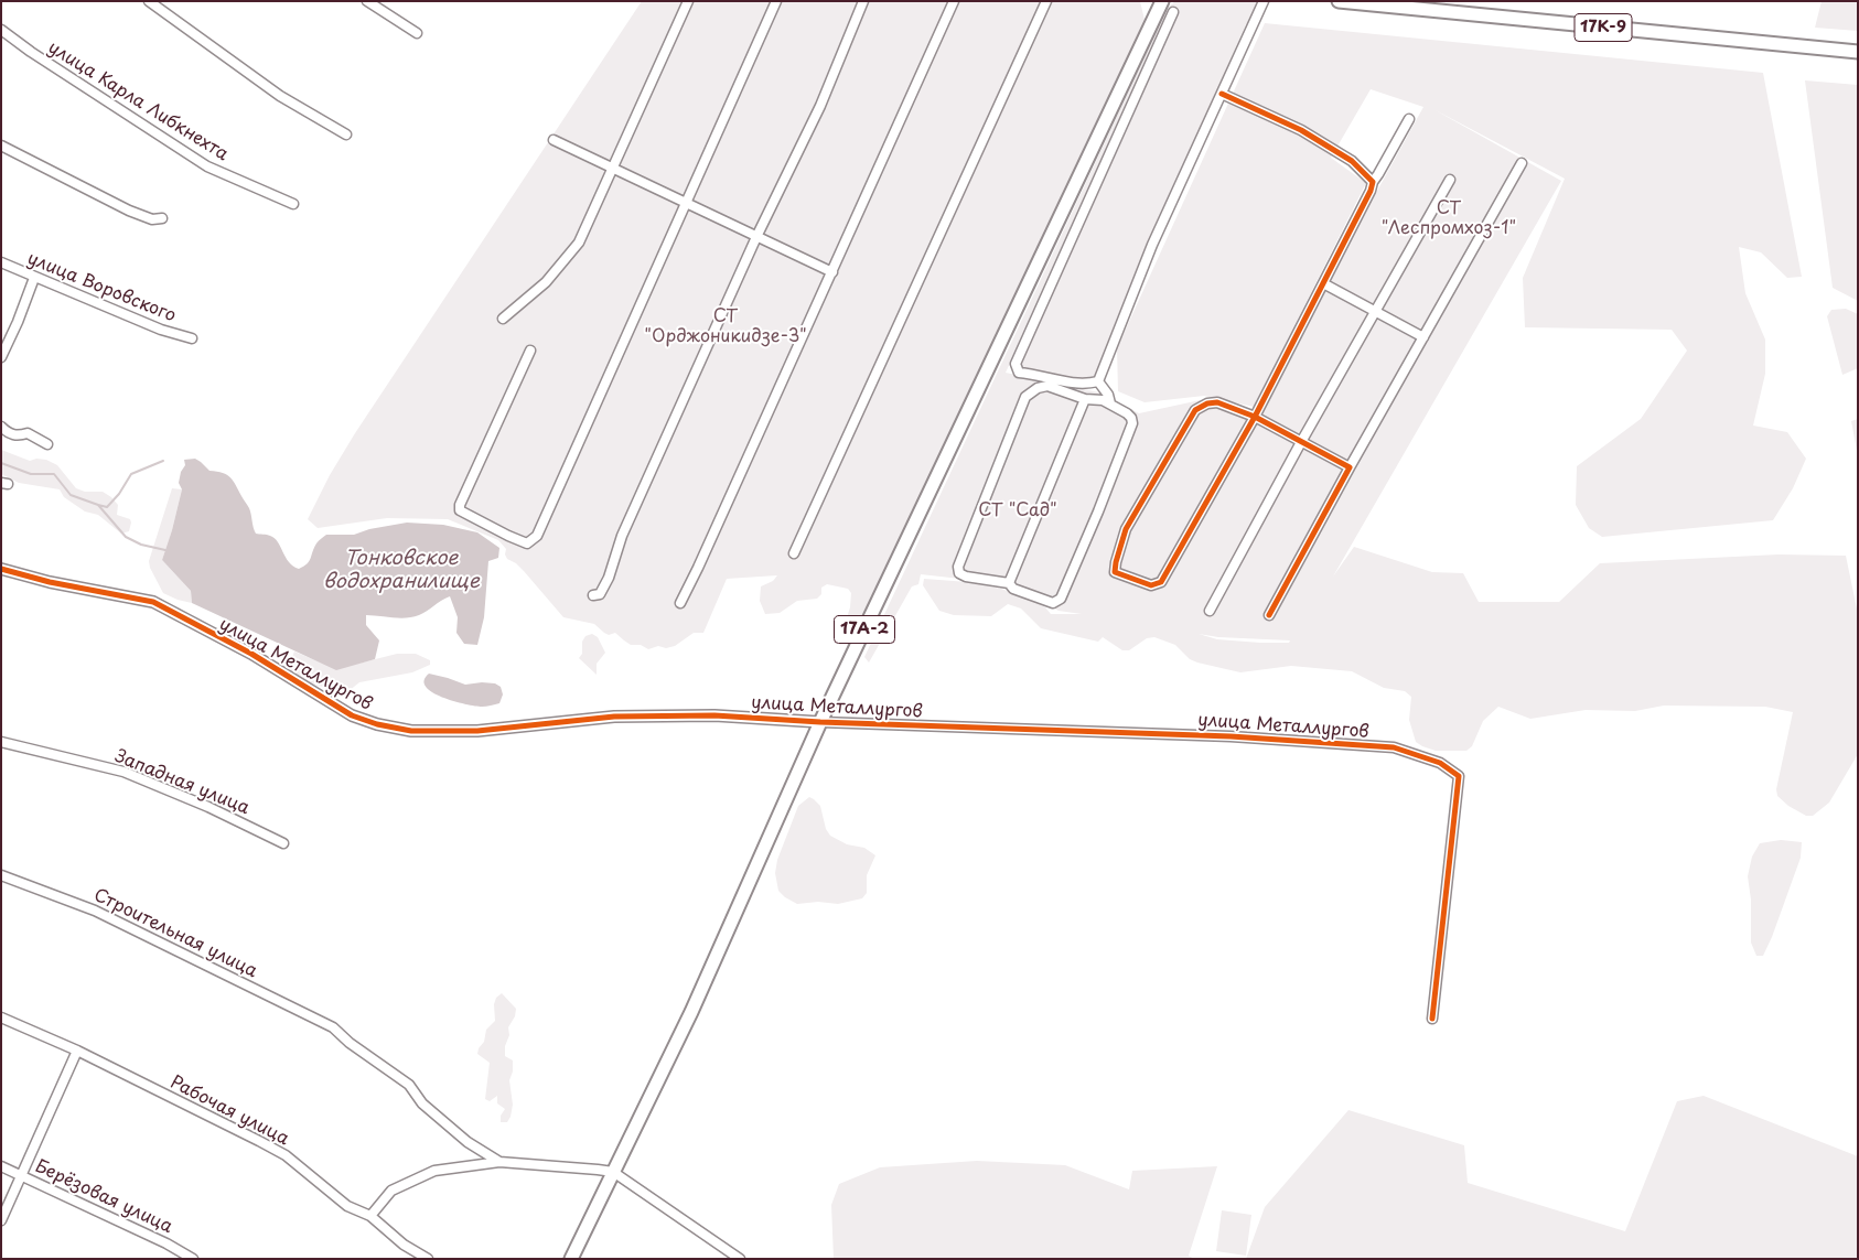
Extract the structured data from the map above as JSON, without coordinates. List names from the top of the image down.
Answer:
{
  "streets": {
    "main road": ["17К-9", "17А-2"],
    "street": [
      "улица Карла Либкнехта",
      "улица Воровского",
      "улица Металлургов",
      "Западная улица",
      "Строительная улица",
      "Рабочая улица",
      "Берёзовая улица"
    ]
  },
  "crossings": [
    ["17А-2", "улица Металлургов"]
  ],
  "water": ["Тонковское водохранилище"],
  "parks": ["СТ \"Леспромхоз-1\"", "СТ \"Орджоникидзе-3\"", "СТ \"Сад\""]
}
